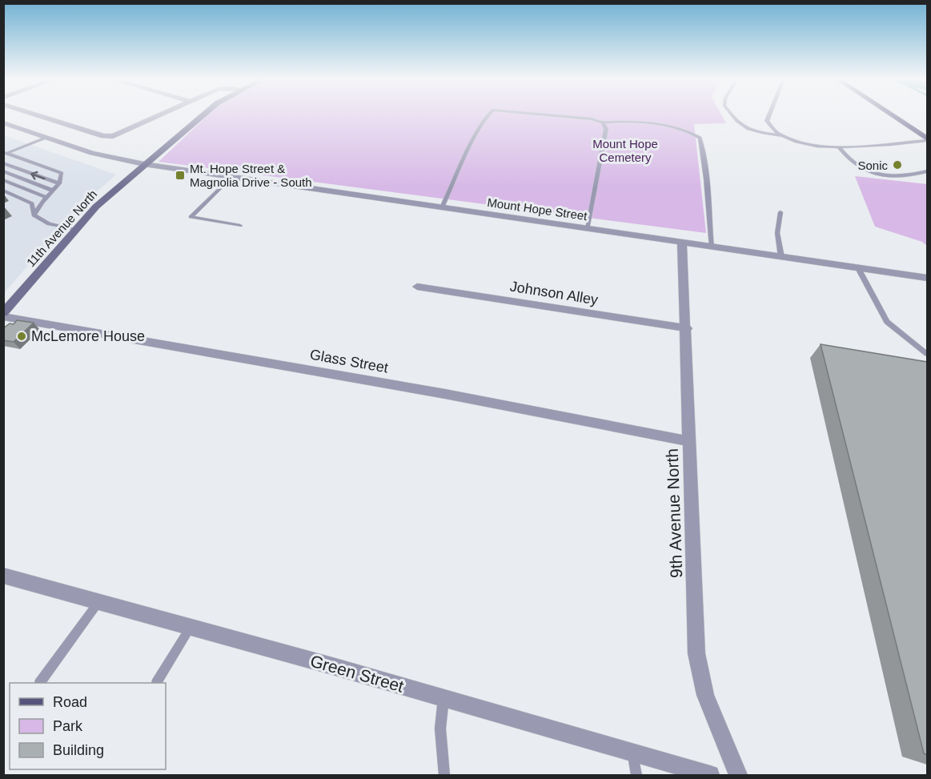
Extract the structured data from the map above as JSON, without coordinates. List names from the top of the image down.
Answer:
{
  "streets": {
    "street": [
      "Mount Hope Street",
      "11th Avenue North",
      "Johnson Alley",
      "Glass Street",
      "9th Avenue North",
      "Green Street"
    ]
  },
  "crossings": [
    ["Mount Hope Street", "11th Avenue North"],
    ["Mount Hope Street", "9th Avenue North"],
    ["11th Avenue North", "Glass Street"],
    ["Johnson Alley", "9th Avenue North"],
    ["Glass Street", "9th Avenue North"]
  ],
  "parks": ["Mount Hope Cemetery"],
  "places": {
    "other": ["Sonic", "McLemore House"],
    "transit": ["Mt. Hope Street & Magnolia Drive - South"]
  },
  "legend": ["Road", "Park", "Building"]
}
